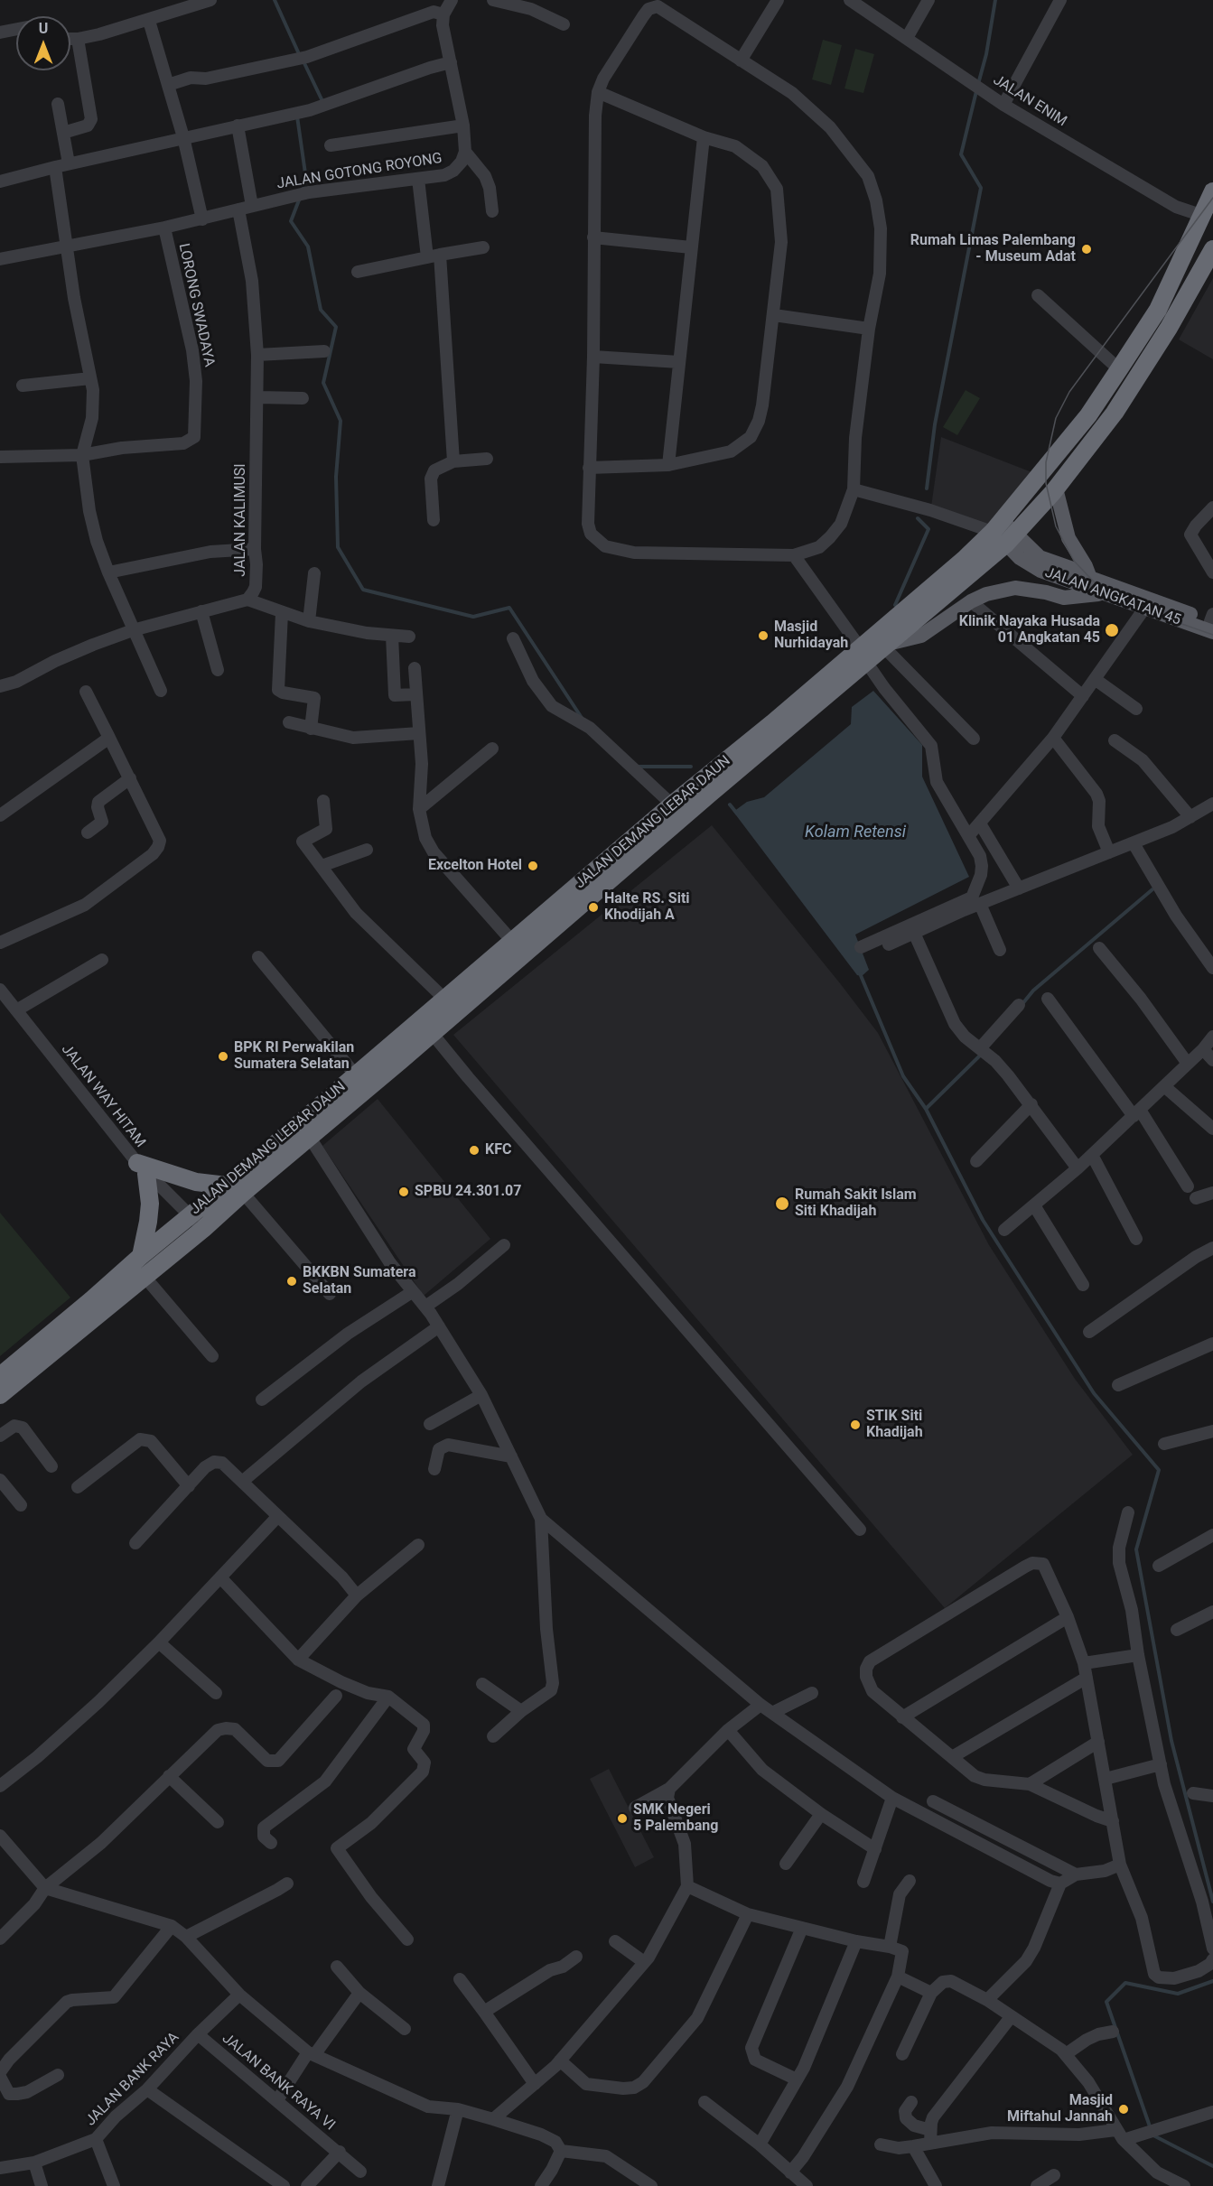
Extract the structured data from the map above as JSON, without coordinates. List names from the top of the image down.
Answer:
{
  "streets": {
    "highway": ["JALAN DEMANG LEBAR DAUN"],
    "main road": ["JALAN ANGKATAN 45"],
    "street": [
      "JALAN ENIM",
      "JALAN GOTONG ROYONG",
      "LORONG SWADAYA",
      "JALAN KALIMUSI",
      "JALAN WAY HITAM",
      "JALAN BANK RAYA",
      "JALAN BANK RAYA VI"
    ]
  },
  "crossings": [
    ["JALAN ENIM", "JALAN DEMANG LEBAR DAUN"],
    ["JALAN GOTONG ROYONG", "LORONG SWADAYA"],
    ["JALAN GOTONG ROYONG", "JALAN KALIMUSI"],
    ["JALAN ANGKATAN 45", "JALAN DEMANG LEBAR DAUN"],
    ["JALAN DEMANG LEBAR DAUN", "JALAN WAY HITAM"],
    ["JALAN BANK RAYA", "JALAN BANK RAYA VI"]
  ],
  "water": ["Kolam Retensi"],
  "places": [
    "Rumah Limas Palembang - Museum Adat",
    "Klinik Nayaka Husada 01 Angkatan 45",
    "Masjid Nurhidayah",
    "Excelton Hotel",
    "Halte RS. Siti Khodijah A",
    "BPK RI Perwakilan Sumatera Selatan",
    "KFC",
    "SPBU 24.301.07",
    "Rumah Sakit Islam Siti Khadijah",
    "BKKBN Sumatera Selatan",
    "STIK Siti Khadijah",
    "SMK Negeri 5 Palembang",
    "Masjid Miftahul Jannah"
  ],
  "north": "top"
}
